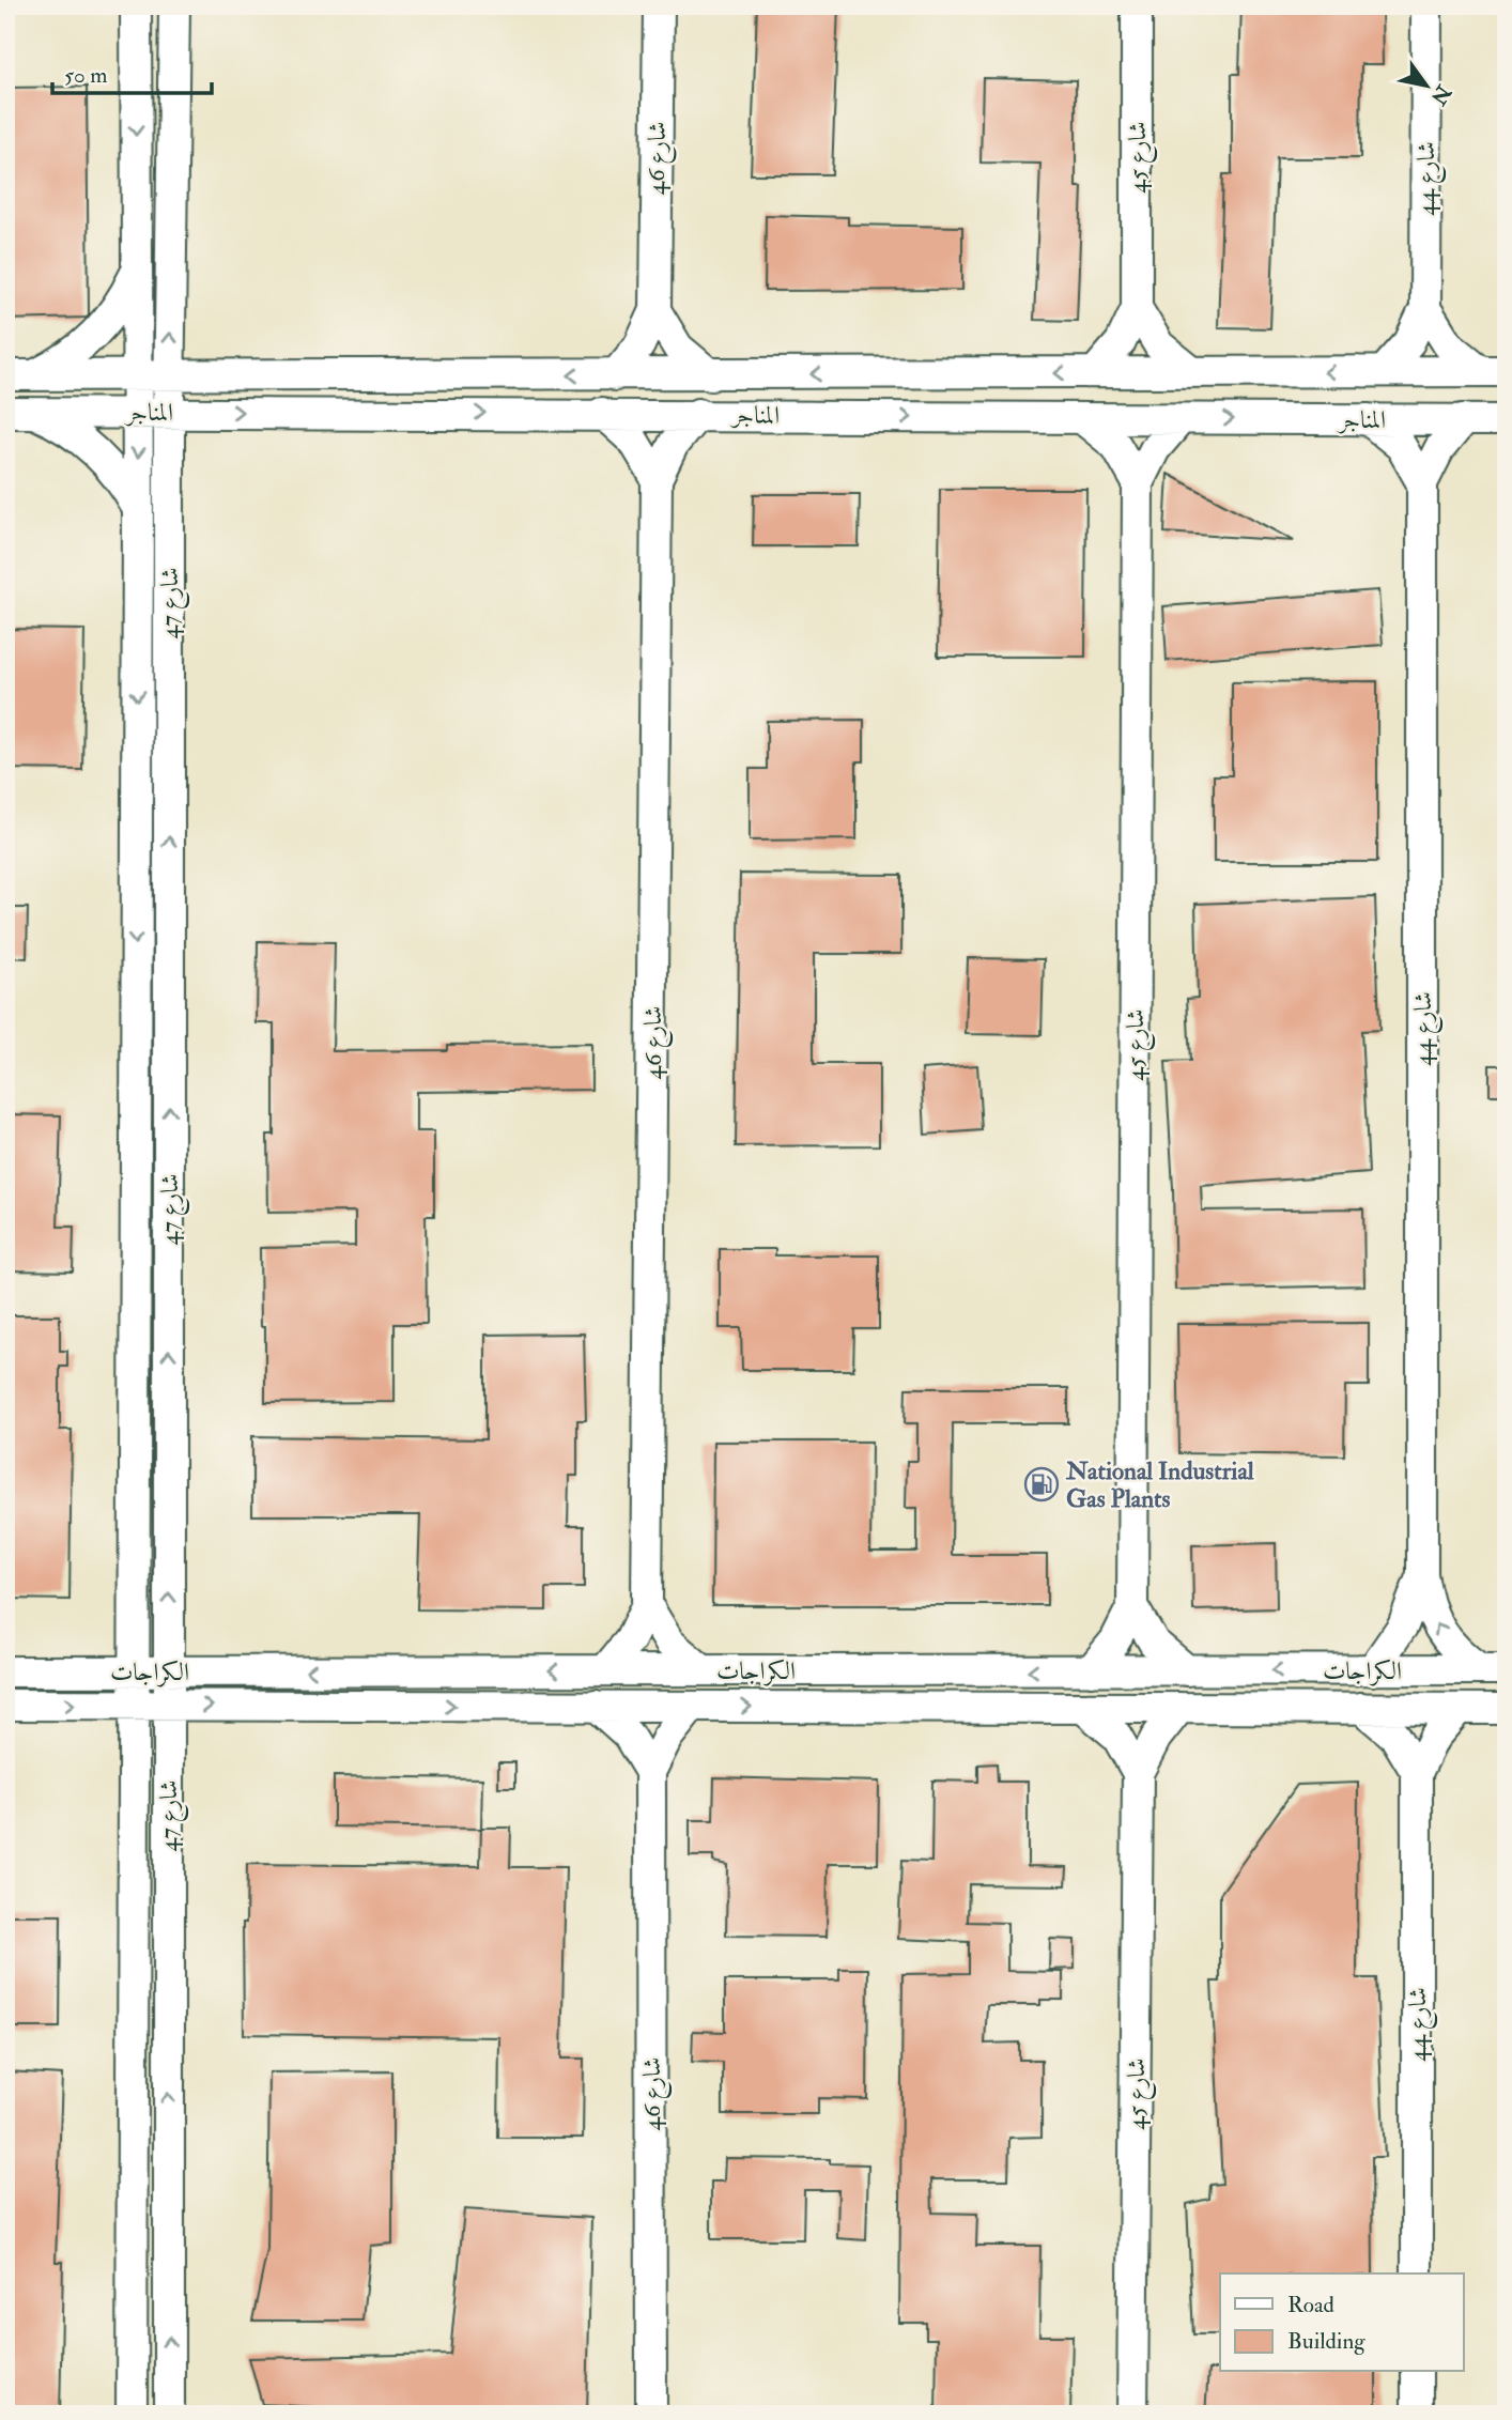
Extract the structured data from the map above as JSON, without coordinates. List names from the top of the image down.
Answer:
{
  "streets": {
    "street": [
      "شارع 45",
      "شارع 46",
      "شارع 44",
      "المناجر",
      "شارع 47",
      "الكراجات"
    ]
  },
  "crossings": [
    ["شارع 45", "المناجر"],
    ["شارع 45", "الكراجات"],
    ["شارع 46", "المناجر"],
    ["شارع 46", "الكراجات"],
    ["شارع 44", "المناجر"],
    ["شارع 44", "الكراجات"],
    ["المناجر", "شارع 47"],
    ["شارع 47", "الكراجات"]
  ],
  "places": {
    "fuel station": ["National Industrial Gas Plants"]
  },
  "legend": ["Road", "Building"],
  "scale_bar": "50 m",
  "north": "bottom right"
}
